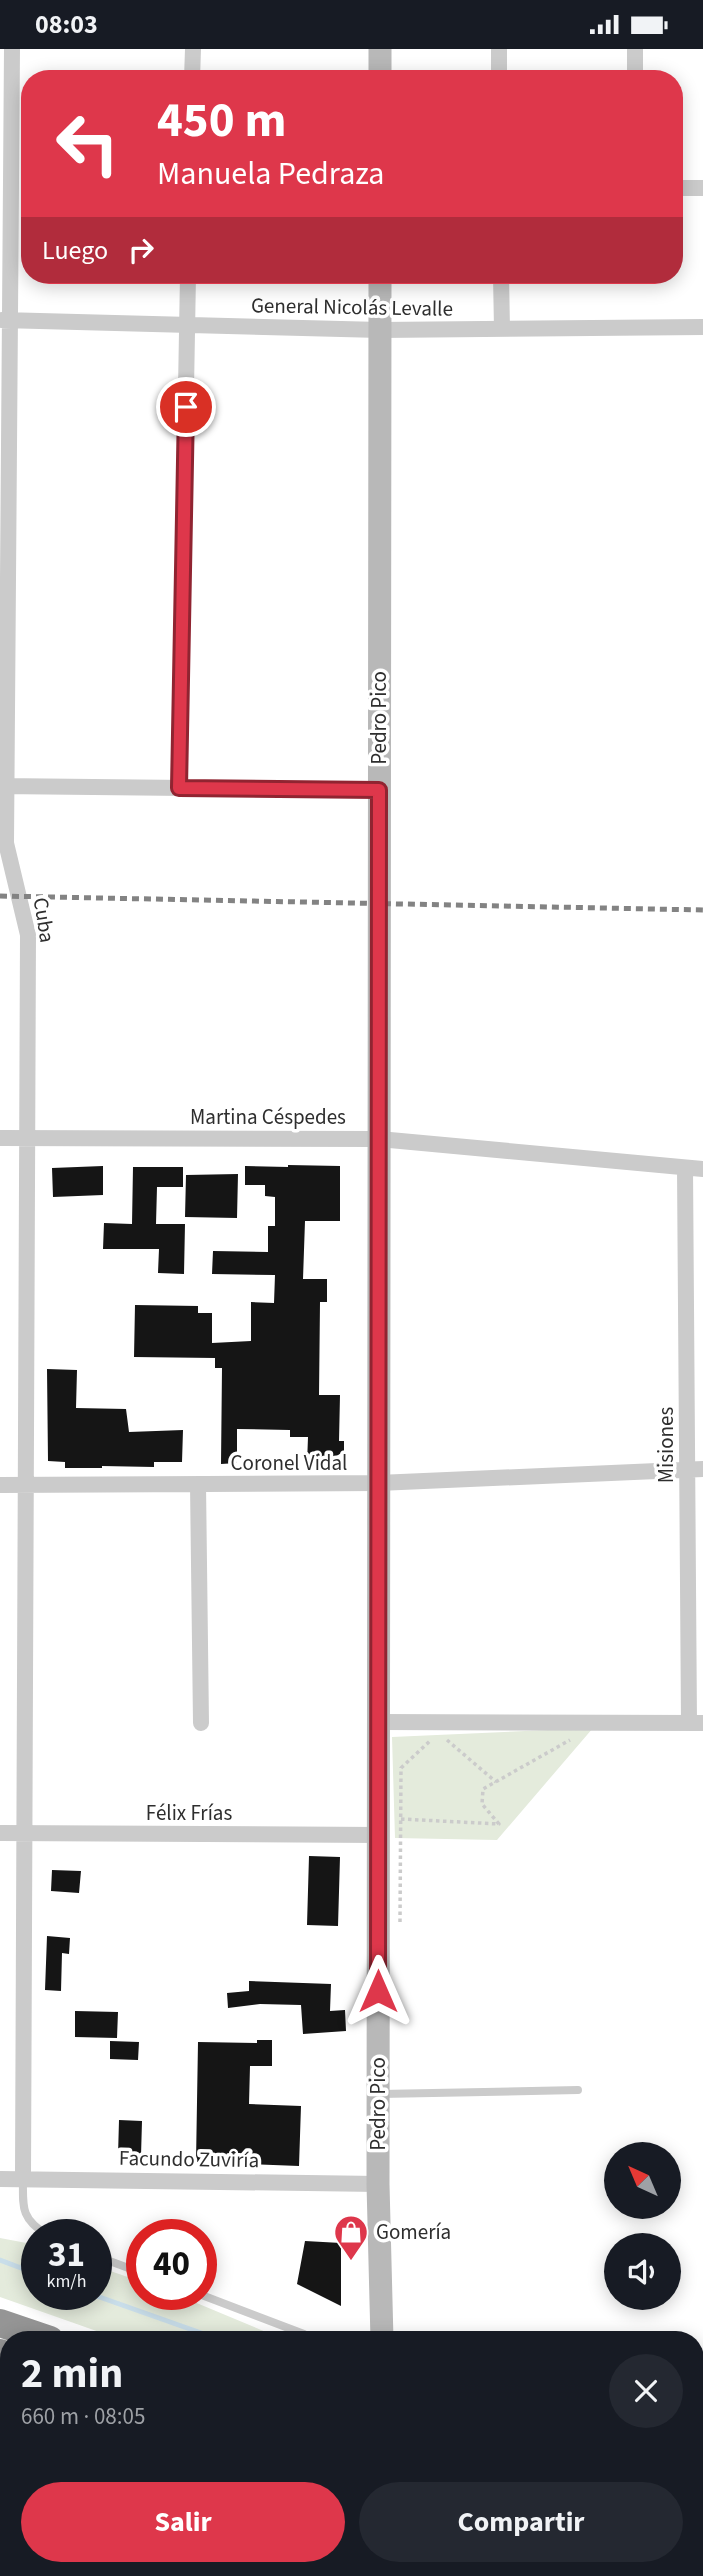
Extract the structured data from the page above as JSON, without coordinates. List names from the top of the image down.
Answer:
{
  "streets": {
    "street": [
      "General Nicolás Levalle",
      "Pedro Pico",
      "Cuba",
      "Martina Céspedes",
      "Misiones",
      "Coronel Vidal",
      "Félix Frías",
      "Facundo Zuviría"
    ]
  },
  "crossings": [
    ["General Nicolás Levalle", "Pedro Pico"],
    ["General Nicolás Levalle", "Cuba"],
    ["Pedro Pico", "Martina Céspedes"],
    ["Pedro Pico", "Coronel Vidal"],
    ["Pedro Pico", "Félix Frías"],
    ["Pedro Pico", "Facundo Zuviría"],
    ["Cuba", "Martina Céspedes"],
    ["Cuba", "Coronel Vidal"],
    ["Cuba", "Félix Frías"],
    ["Cuba", "Facundo Zuviría"],
    ["Martina Céspedes", "Misiones"],
    ["Misiones", "Coronel Vidal"]
  ],
  "places": {
    "shop": ["Gomería"]
  },
  "north": "top left",
  "page": {
    "status": "08:03",
    "turn": ["450 m", "Manuela Pedraza"],
    "then": "Luego",
    "speed": "31 km/h",
    "limit": "40",
    "heading": ["2 min", "660 m · 08:05"],
    "buttons": ["Salir", "Compartir"]
  }
}
